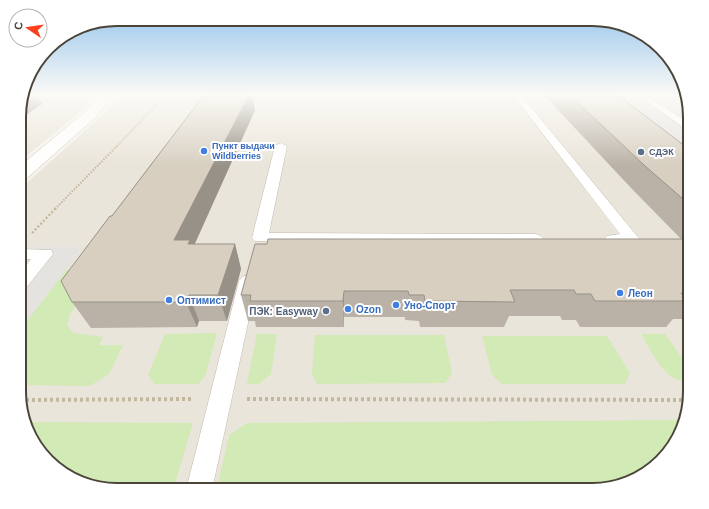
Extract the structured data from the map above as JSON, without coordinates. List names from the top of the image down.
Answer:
{
  "places": [
    "Пункт выдачи Wildberries",
    "СДЭК",
    "Леон",
    "Оптимист",
    "Уно-Спорт",
    "Ozon",
    "ПЭК: Easyway"
  ],
  "north": "left"
}
